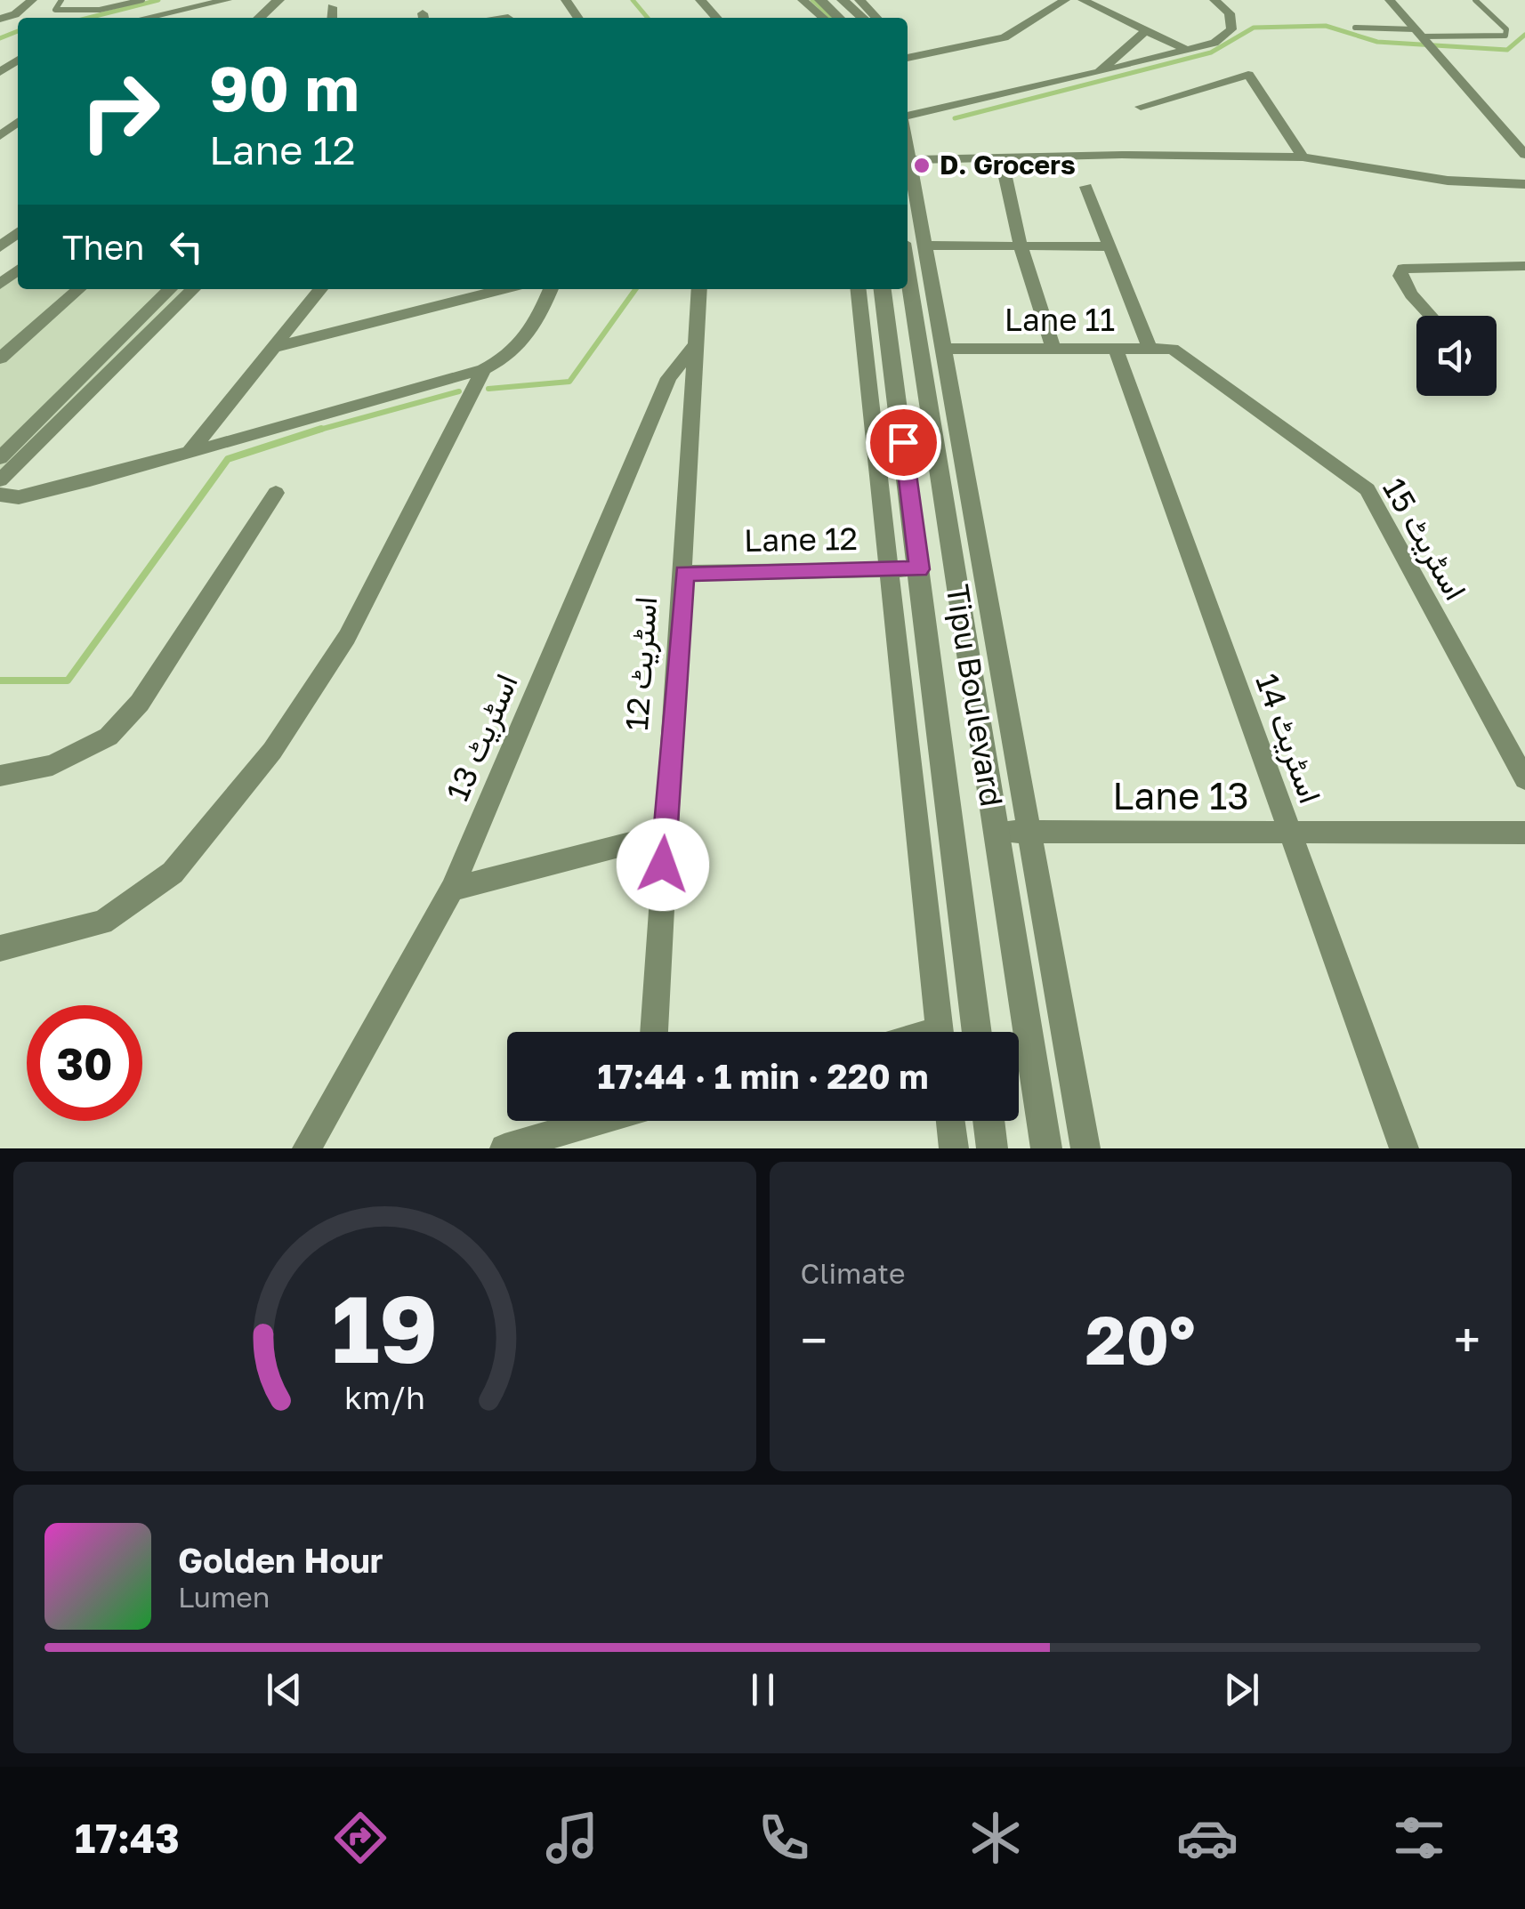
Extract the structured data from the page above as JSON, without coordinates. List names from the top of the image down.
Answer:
{
  "streets": {
    "street": [
      "Lane 11",
      "اسٹریٹ 15",
      "Lane 12",
      "اسٹریٹ 12",
      "Tipu Boulevard",
      "اسٹریٹ 13",
      "اسٹریٹ 14",
      "Lane 13"
    ]
  },
  "crossings": [
    ["Lane 11", "اسٹریٹ 15"],
    ["Lane 11", "اسٹریٹ 14"],
    ["Lane 12", "اسٹریٹ 12"],
    ["Lane 12", "Tipu Boulevard"],
    ["اسٹریٹ 12", "اسٹریٹ 13"],
    ["Tipu Boulevard", "Lane 13"],
    ["اسٹریٹ 14", "Lane 13"]
  ],
  "places": ["D. Grocers"],
  "page": {
    "turn": ["90 m", "Lane 12"],
    "then": "Then",
    "limit": "30",
    "trip": "17:44 · 1 min · 220 m",
    "tile": "Climate",
    "heat": ["−", "20°", "+"],
    "song": ["Golden Hour", "Lumen"],
    "tabs": "17:43",
    "gauge": ["19", "km/h"]
  }
}
